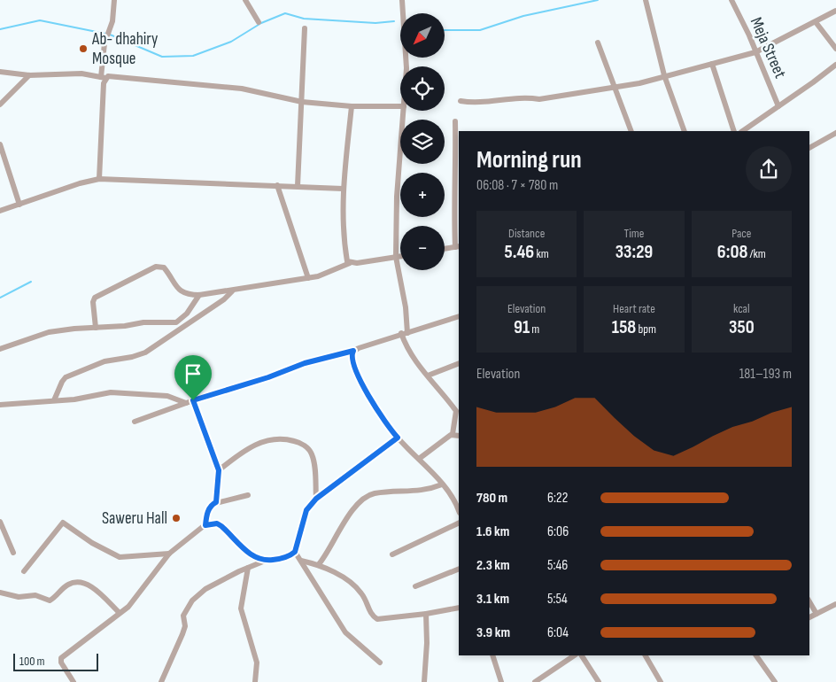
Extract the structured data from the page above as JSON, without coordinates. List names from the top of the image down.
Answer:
{
  "streets": {
    "street": ["Meja Street"]
  },
  "places": ["Ab- dhahiry Mosque", "Saweru Hall"],
  "scale_bar": "100 m",
  "north": "bottom left",
  "page": {
    "map_buttons": ["+", "−"],
    "heading": ["Morning run", "06:08 · 7 × 780 m"],
    "stats": [
      ["Distance", "5.46 km"],
      ["Time", "33:29"],
      ["Pace", "6:08 /km"],
      ["Elevation", "91 m"],
      ["Heart rate", "158 bpm"],
      ["kcal", "350"]
    ],
    "chart": ["Elevation", "181–193 m"],
    "list": [
      {
        "name": "780 m",
        "note": "6:22"
      },
      {
        "name": "1.6 km",
        "note": "6:06"
      },
      {
        "name": "2.3 km",
        "note": "5:46"
      },
      {
        "name": "3.1 km",
        "note": "5:54"
      },
      {
        "name": "3.9 km",
        "note": "6:04"
      }
    ],
    "scale": "100 m"
  }
}
